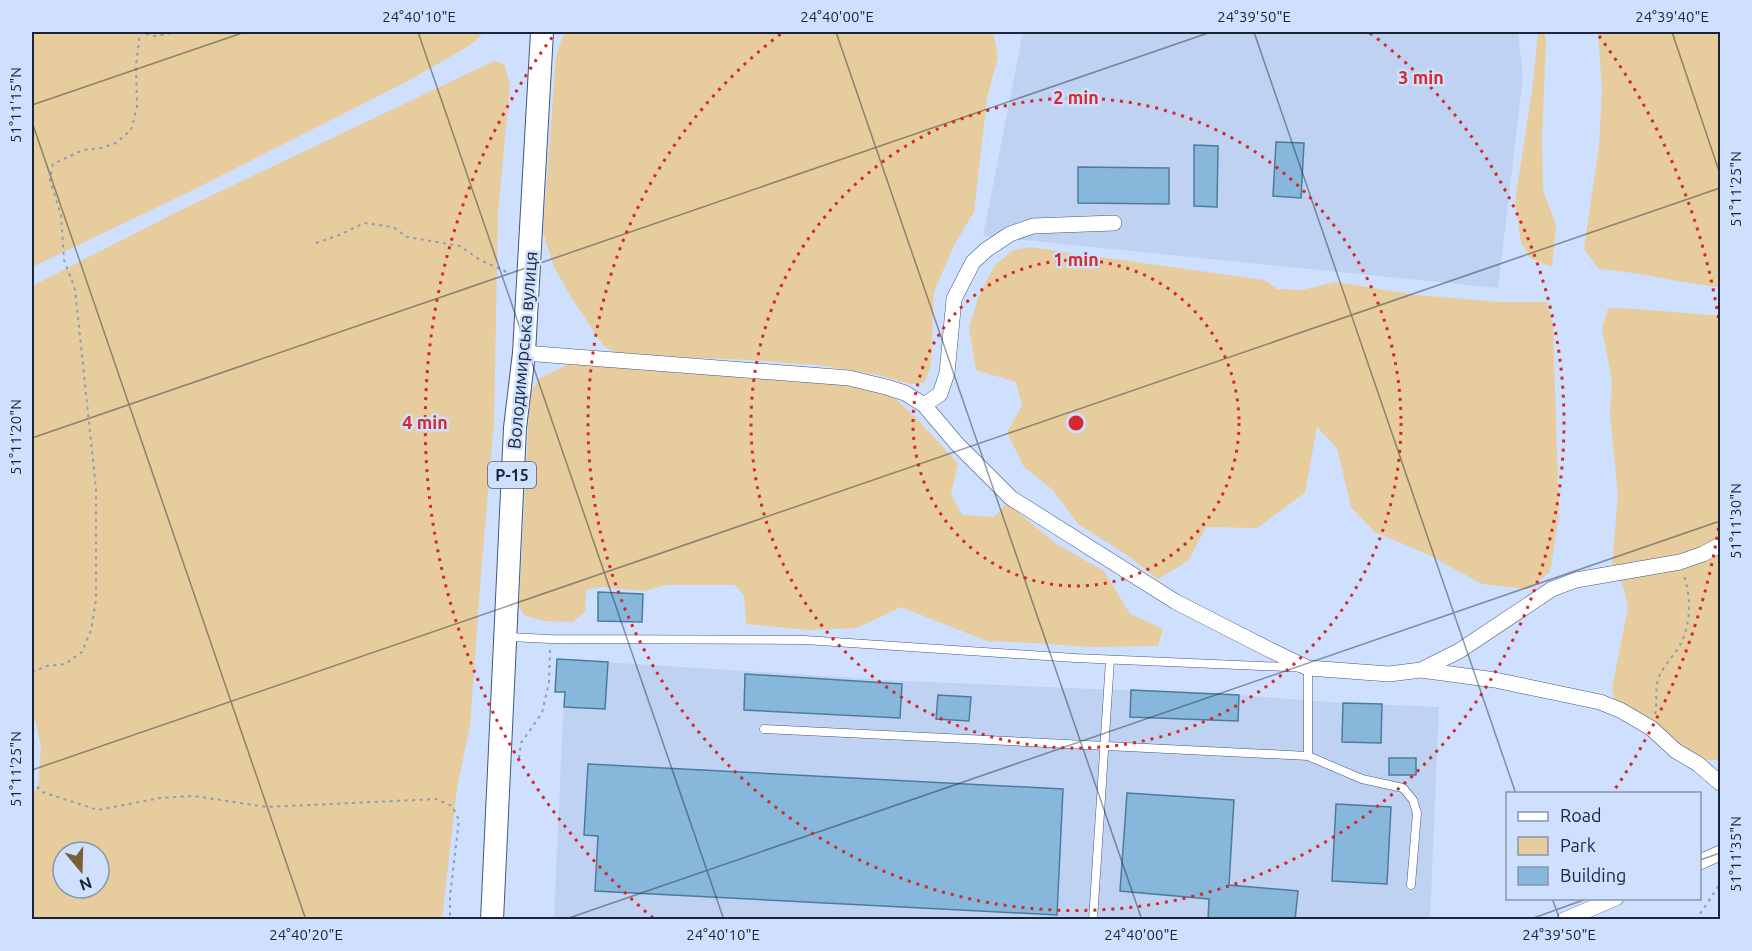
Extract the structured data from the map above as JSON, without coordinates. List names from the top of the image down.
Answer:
{
  "streets": {
    "main road": ["Володимирська вулиця", "Р-15"]
  },
  "legend": ["Road", "Park", "Building"],
  "north": "bottom",
  "coordinates": [
    "24°40'10\"E",
    "24°40'00\"E",
    "24°39'50\"E",
    "24°39'40\"E",
    "51°11'15\"N",
    "51°11'25\"N",
    "51°11'20\"N",
    "51°11'30\"N",
    "51°11'35\"N",
    "24°40'20\"E"
  ],
  "rings": [
    "3 min",
    "2 min",
    "1 min",
    "4 min"
  ]
}
